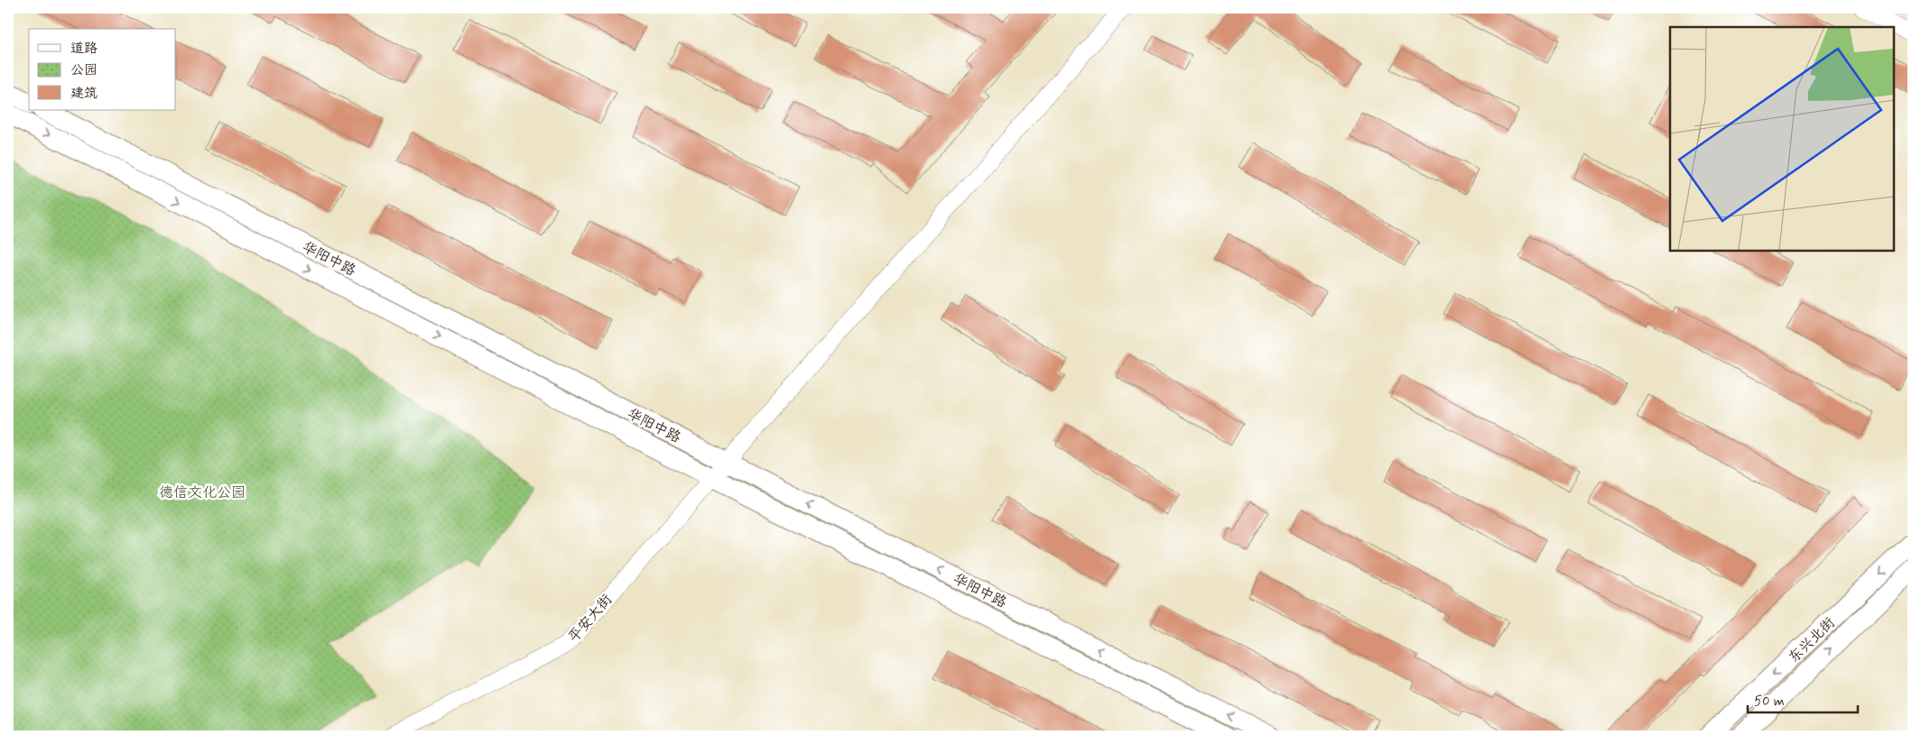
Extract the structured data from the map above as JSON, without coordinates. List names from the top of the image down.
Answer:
{
  "streets": {
    "main road": ["华阳中路", "东兴北街"],
    "street": ["平安大街"]
  },
  "crossings": [
    ["华阳中路", "平安大街"]
  ],
  "parks": ["德信文化公园"],
  "legend": ["道路", "公园", "建筑"],
  "scale_bar": "50 m"
}
